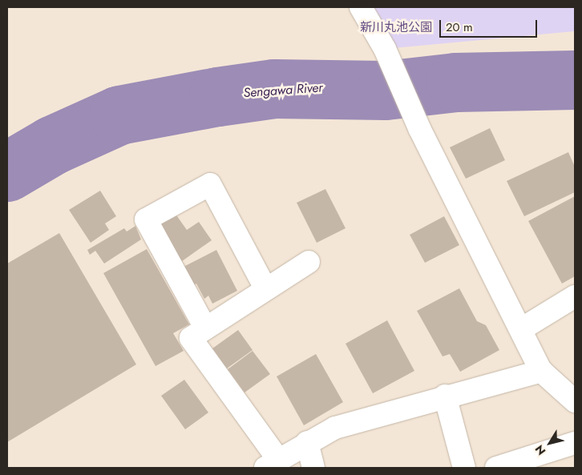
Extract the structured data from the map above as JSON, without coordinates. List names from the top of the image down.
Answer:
{
  "water": ["Sengawa River"],
  "parks": ["新川丸池公園"],
  "scale_bar": "20 m",
  "north": "bottom left"
}
